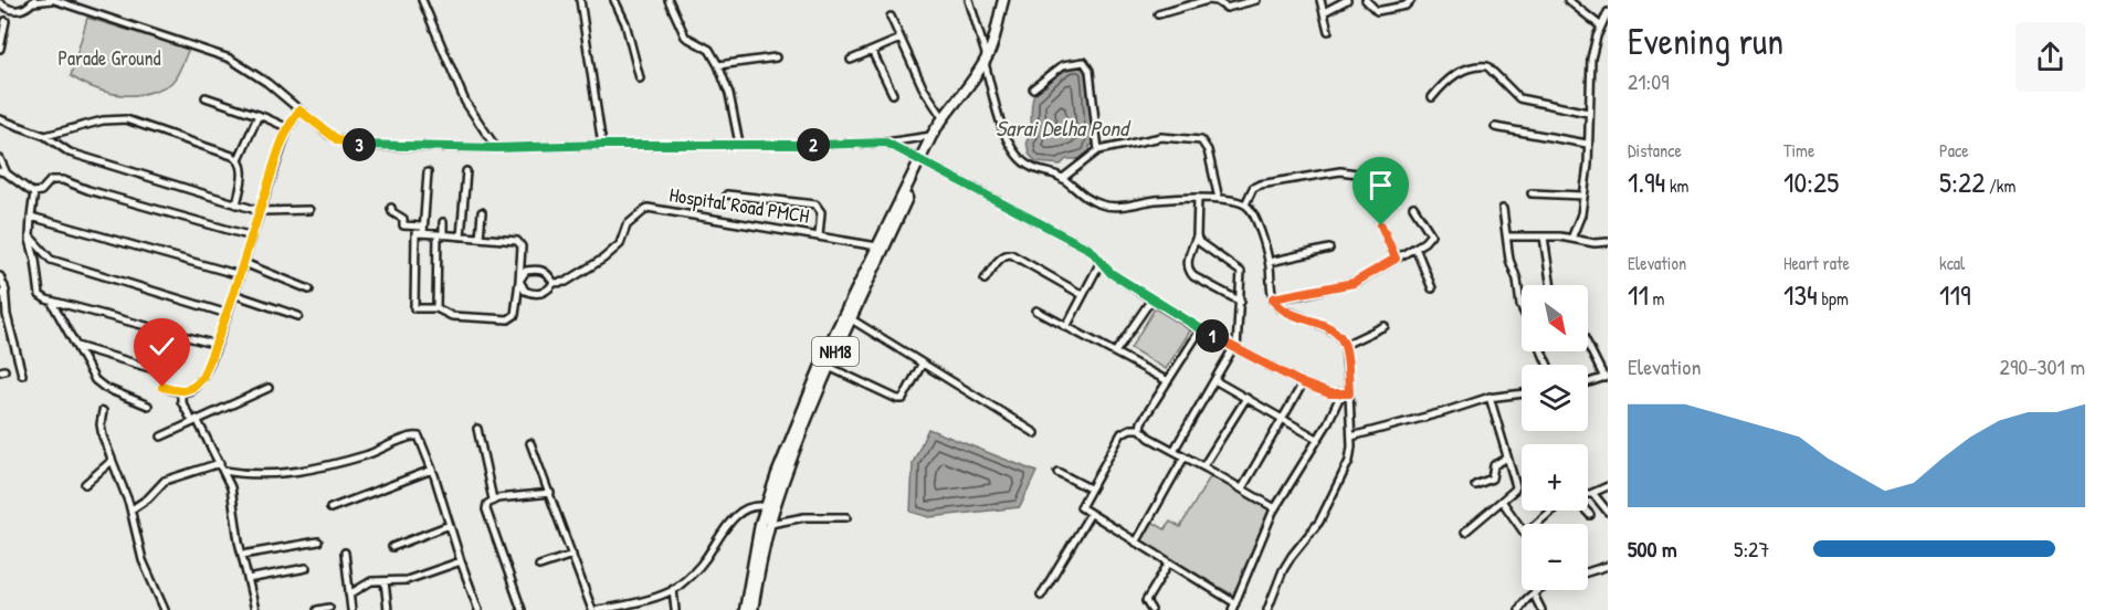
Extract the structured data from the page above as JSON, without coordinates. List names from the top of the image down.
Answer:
{
  "streets": {
    "highway": ["NH18"],
    "street": ["Hospital Road PMCH"]
  },
  "crossings": [
    ["Hospital Road PMCH", "NH18"]
  ],
  "water": ["Sarai Delha Pond"],
  "parks": ["Parade Ground"],
  "north": "bottom right",
  "page": {
    "heading": ["Evening run", "21:09"],
    "stats": [
      ["Distance", "1.94 km"],
      ["Time", "10:25"],
      ["Pace", "5:22 /km"],
      ["Elevation", "11 m"],
      ["Heart rate", "134 bpm"],
      ["kcal", "119"]
    ],
    "pins": ["2", "3", "1"],
    "map_buttons": ["+", "−"],
    "chart": ["Elevation", "290–301 m"],
    "list": [
      {
        "name": "500 m",
        "note": "5:27"
      }
    ]
  }
}
